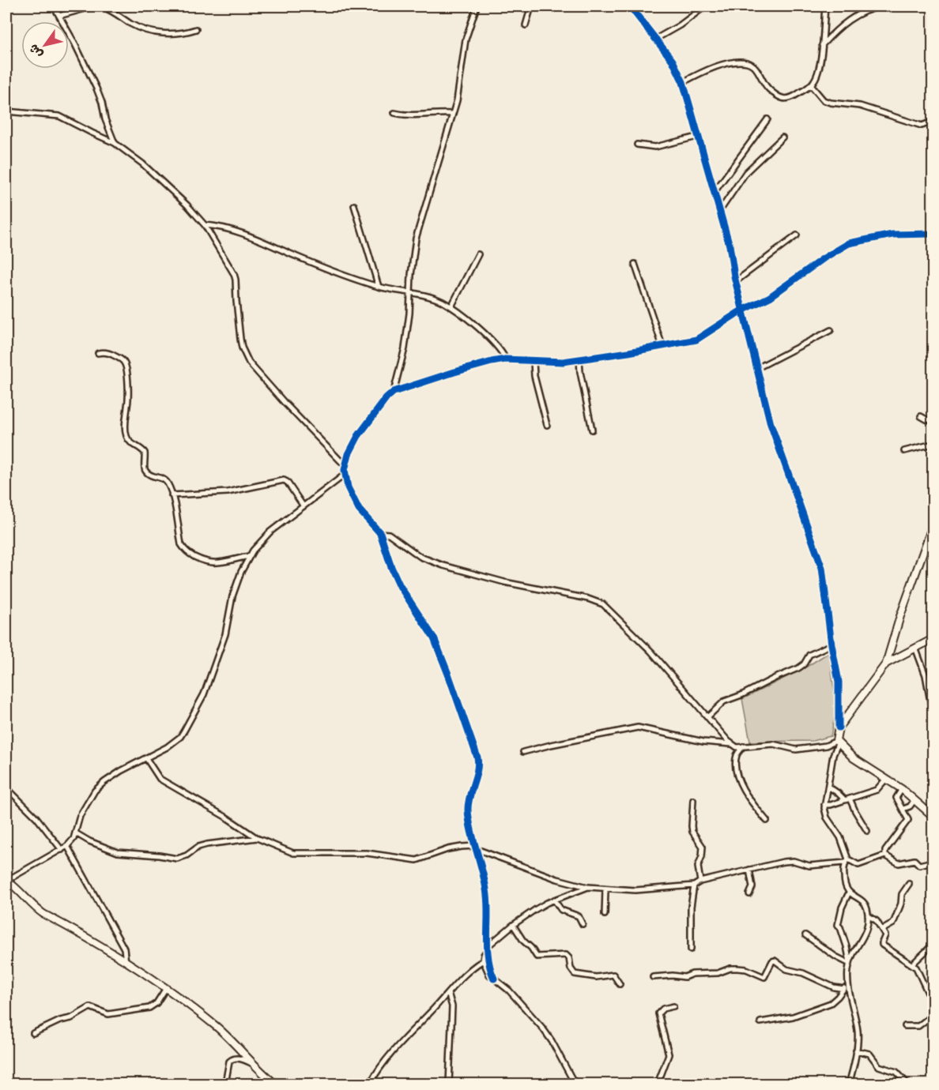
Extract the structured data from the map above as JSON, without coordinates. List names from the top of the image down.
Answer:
{
  "north": "bottom left"
}
